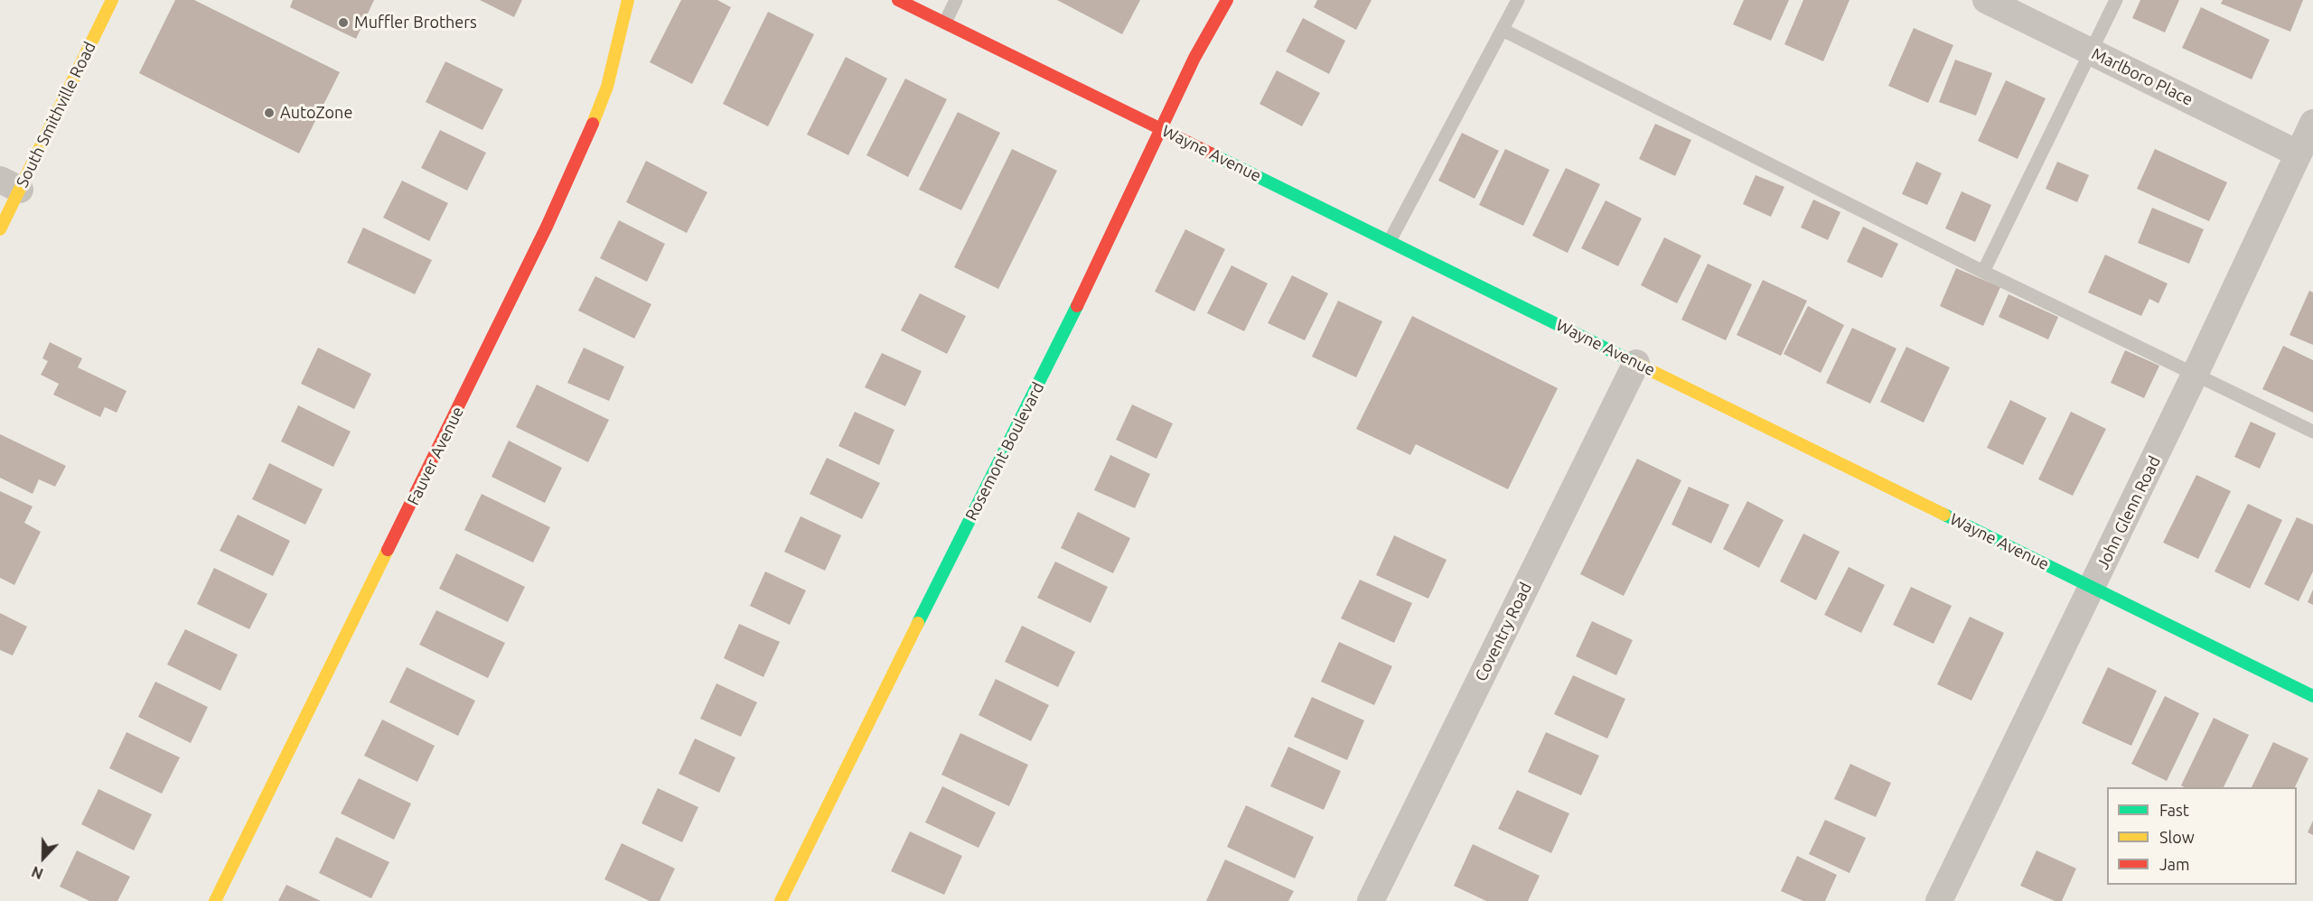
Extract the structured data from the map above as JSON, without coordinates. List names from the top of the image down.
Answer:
{
  "streets": {
    "street": [
      "Marlboro Place",
      "South Smithville Road",
      "Wayne Avenue",
      "Rosemont Boulevard",
      "Fauver Avenue",
      "John Glenn Road",
      "Coventry Road"
    ]
  },
  "crossings": [
    ["Marlboro Place", "John Glenn Road"],
    ["Wayne Avenue", "Rosemont Boulevard"],
    ["Wayne Avenue", "John Glenn Road"],
    ["Wayne Avenue", "Coventry Road"]
  ],
  "places": ["Muffler Brothers", "AutoZone"],
  "legend": ["Fast", "Slow", "Jam"],
  "north": "bottom"
}
